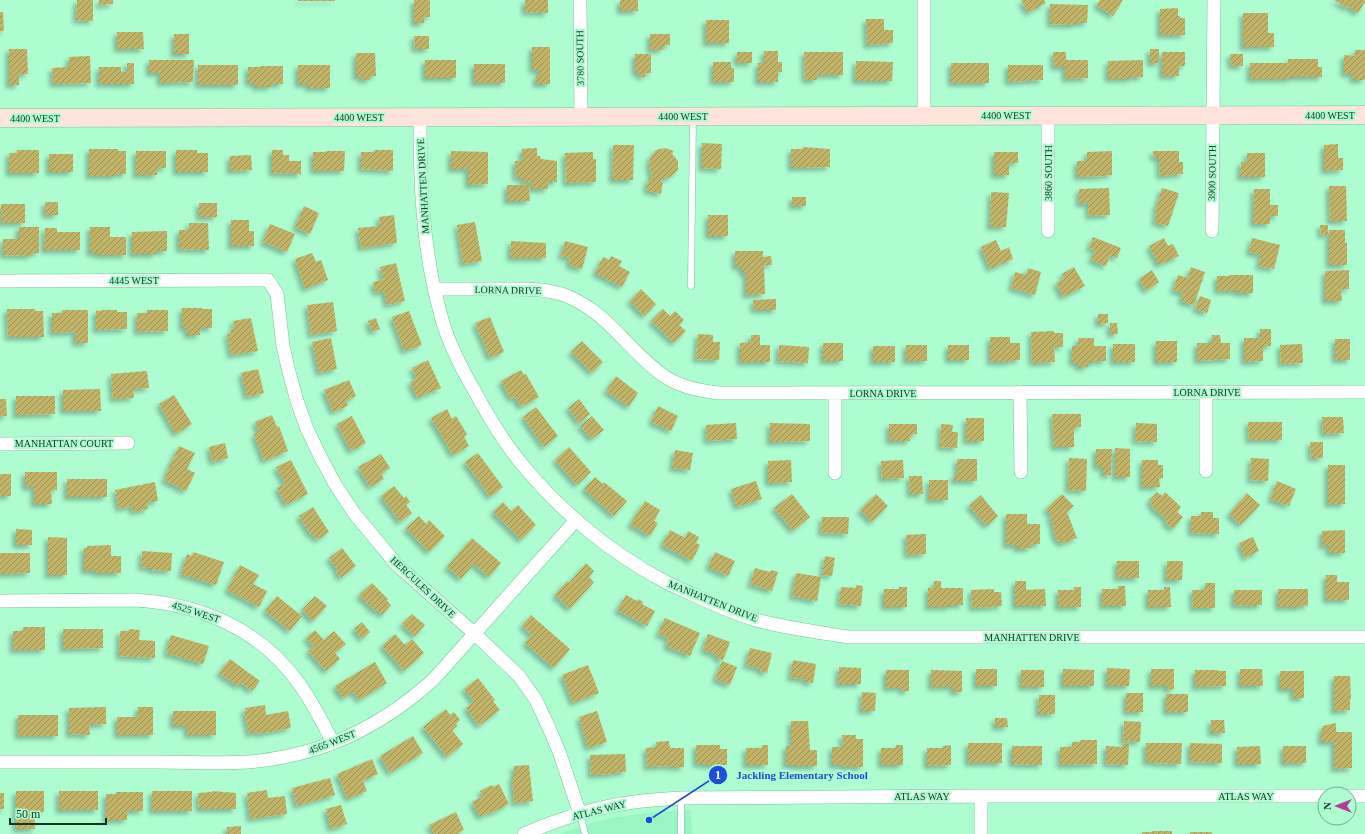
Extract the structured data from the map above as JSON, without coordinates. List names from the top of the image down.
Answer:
{
  "streets": {
    "street": [
      "3780 SOUTH",
      "4400 WEST",
      "3860 SOUTH",
      "3900 SOUTH",
      "MANHATTEN DRIVE",
      "4445 WEST",
      "LORNA DRIVE",
      "MANHATTAN COURT",
      "HERCULES DRIVE",
      "4525 WEST",
      "4565 WEST",
      "ATLAS WAY"
    ]
  },
  "crossings": [
    ["3780 SOUTH", "4400 WEST"],
    ["4400 WEST", "3860 SOUTH"],
    ["4400 WEST", "3900 SOUTH"],
    ["4400 WEST", "MANHATTEN DRIVE"],
    ["MANHATTEN DRIVE", "LORNA DRIVE"],
    ["MANHATTEN DRIVE", "4565 WEST"],
    ["4445 WEST", "HERCULES DRIVE"],
    ["HERCULES DRIVE", "4565 WEST"],
    ["HERCULES DRIVE", "ATLAS WAY"],
    ["4525 WEST", "4565 WEST"]
  ],
  "places": ["Jackling Elementary School"],
  "scale_bar": "50 m",
  "north": "left"
}
